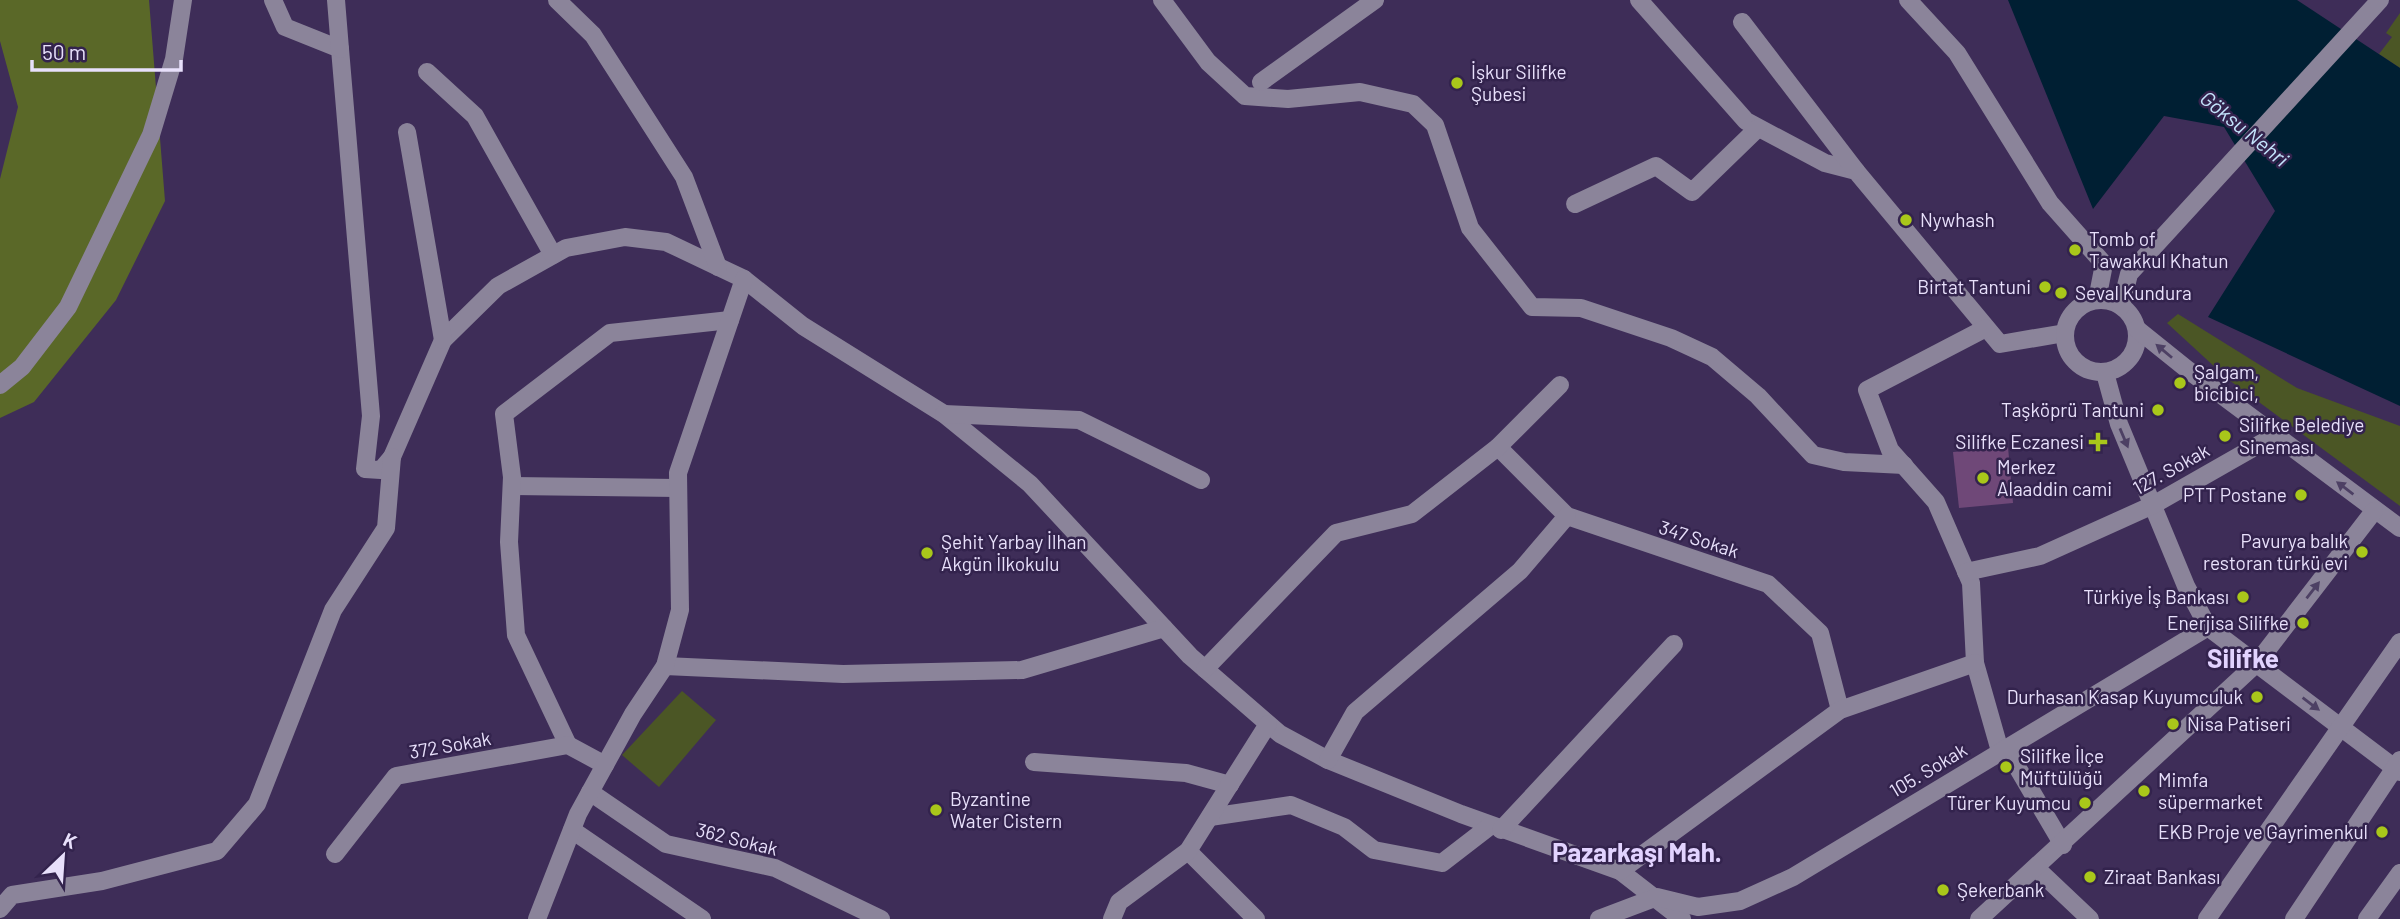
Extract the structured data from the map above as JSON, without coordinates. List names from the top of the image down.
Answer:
{
  "streets": {
    "street": [
      "127. Sokak",
      "347 Sokak",
      "372 Sokak",
      "105. Sokak",
      "362 Sokak"
    ]
  },
  "districts": ["Silifke", "Pazarkaşı Mah."],
  "water": ["Göksu Nehri"],
  "places": {
    "other": [
      "İşkur Silifke Şubesi",
      "Nywhash",
      "Tomb of Tawakkul Khatun",
      "Birtat Tantuni",
      "Seval Kundura",
      "Şalgam, bicibici,",
      "Taşköprü Tantuni",
      "Silifke Belediye Sineması",
      "Merkez Alaaddin cami",
      "PTT Postane",
      "Pavurya balık restoran türkü evi",
      "Şehit Yarbay İlhan Akgün İlkokulu",
      "Türkiye İş Bankası",
      "Enerjisa Silifke",
      "Durhasan Kasap Kuyumculuk",
      "Nisa Patiseri",
      "Silifke İlçe Müftülüğü",
      "Mimfa süpermarket",
      "Türer Kuyumcu",
      "Byzantine Water Cistern",
      "EKB Proje ve Gayrimenkul",
      "Ziraat Bankası",
      "Şekerbank"
    ],
    "health": ["Silifke Eczanesi"]
  },
  "scale_bar": "50 m",
  "north": "top right"
}
